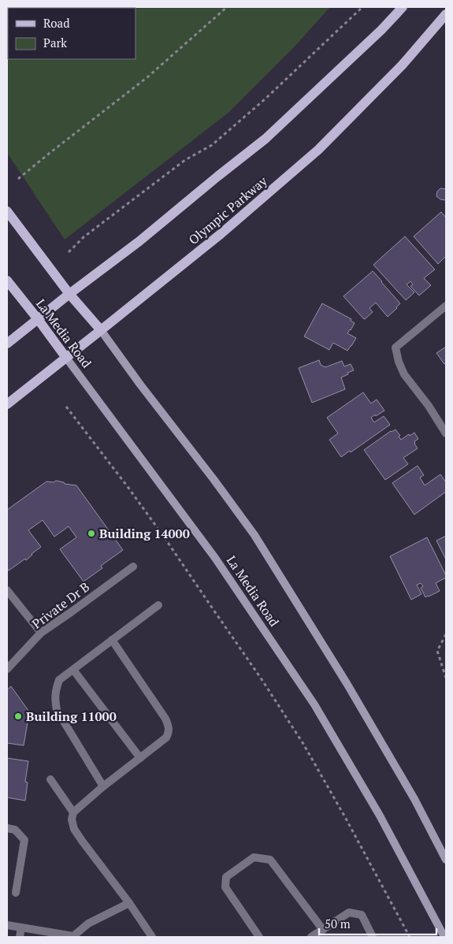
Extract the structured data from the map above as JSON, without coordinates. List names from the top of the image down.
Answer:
{
  "streets": {
    "main road": ["Olympic Parkway", "La Media Road"],
    "street": ["Private Dr B"]
  },
  "crossings": [
    ["Olympic Parkway", "La Media Road"]
  ],
  "places": ["Building 14000", "Building 11000"],
  "legend": ["Road", "Park"],
  "scale_bar": "50 m"
}
